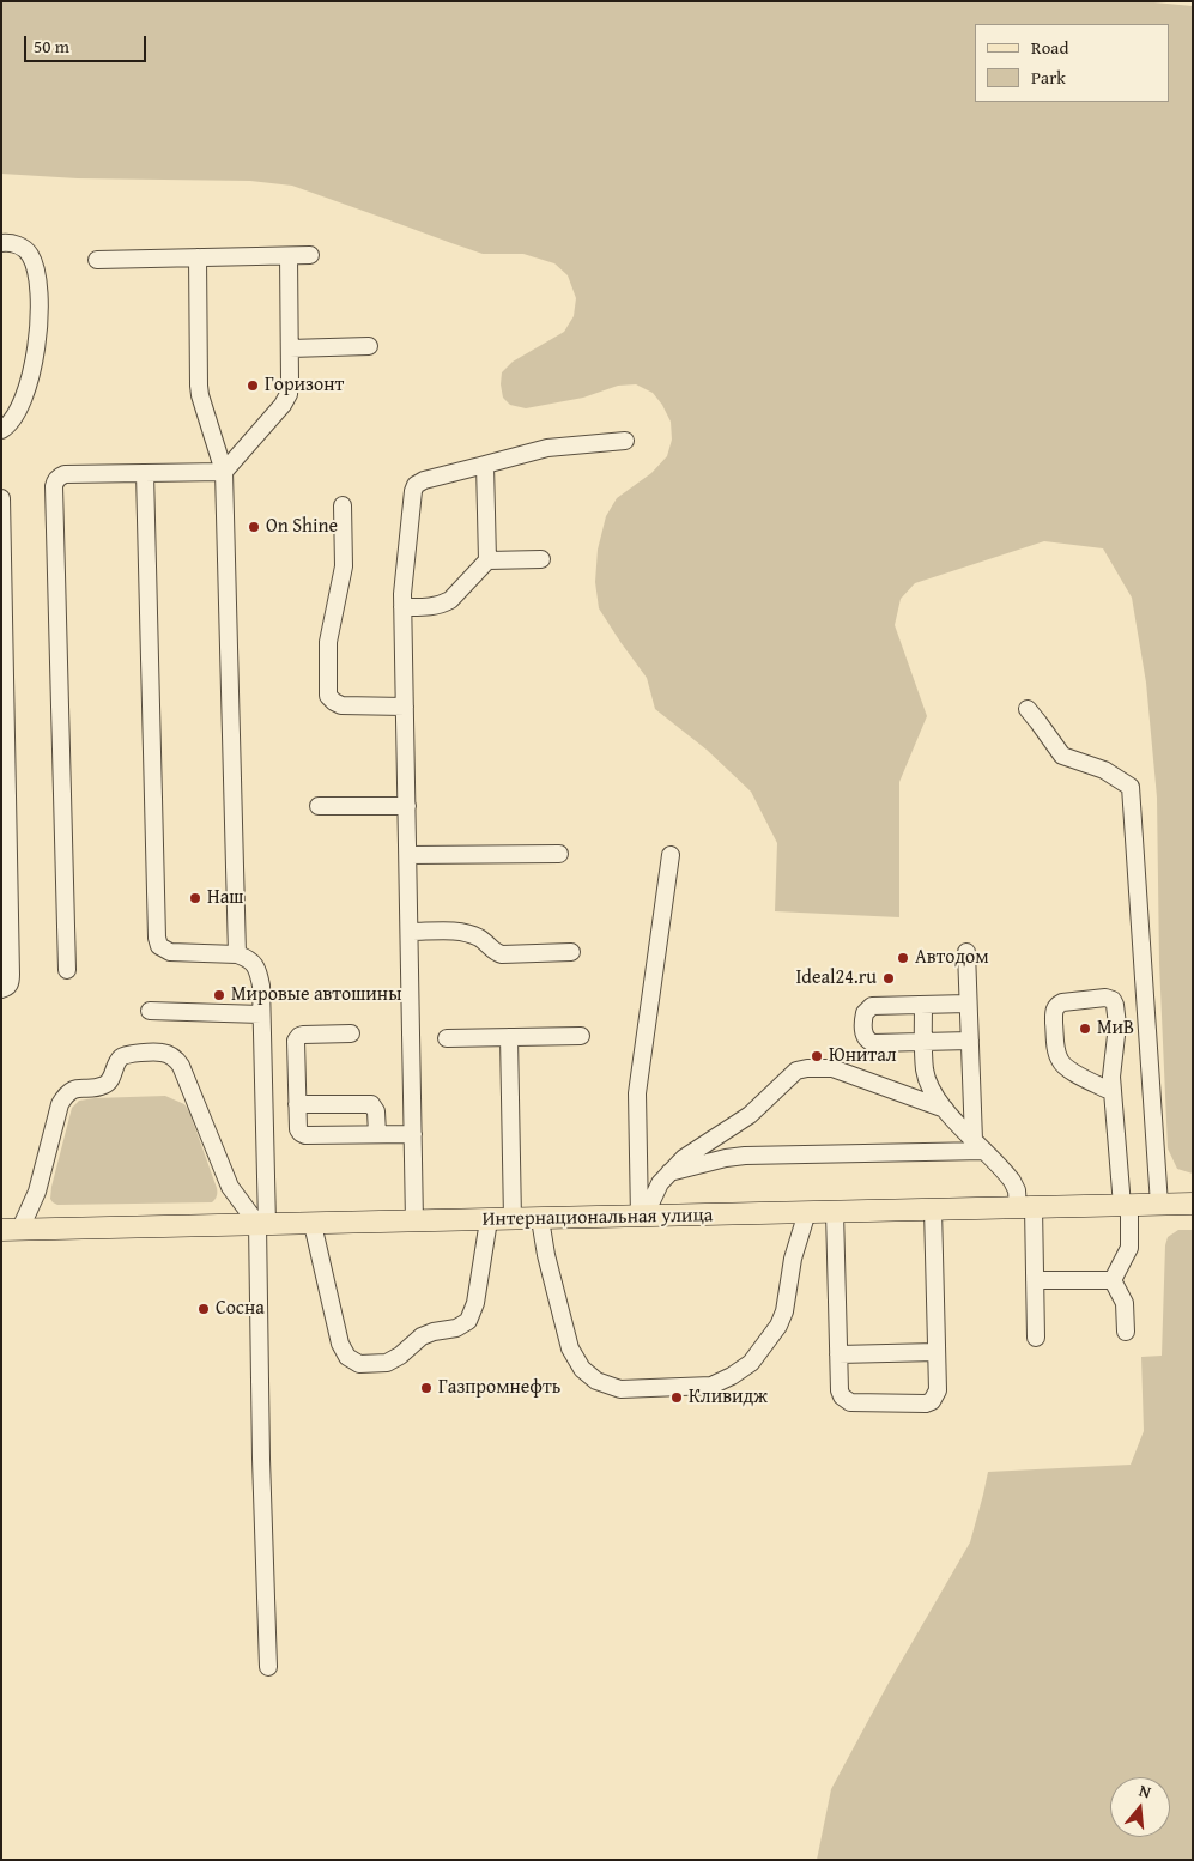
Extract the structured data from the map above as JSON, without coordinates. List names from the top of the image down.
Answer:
{
  "streets": {
    "main road": ["Интернациональная улица"]
  },
  "places": [
    "Горизонт",
    "On Shine",
    "Наш",
    "Автодом",
    "Ideal24.ru",
    "Мировые автошины",
    "МиВ",
    "Юнитал",
    "Сосна",
    "Газпромнефть",
    "Кливидж"
  ],
  "legend": ["Road", "Park"],
  "scale_bar": "50 m",
  "north": "top"
}
